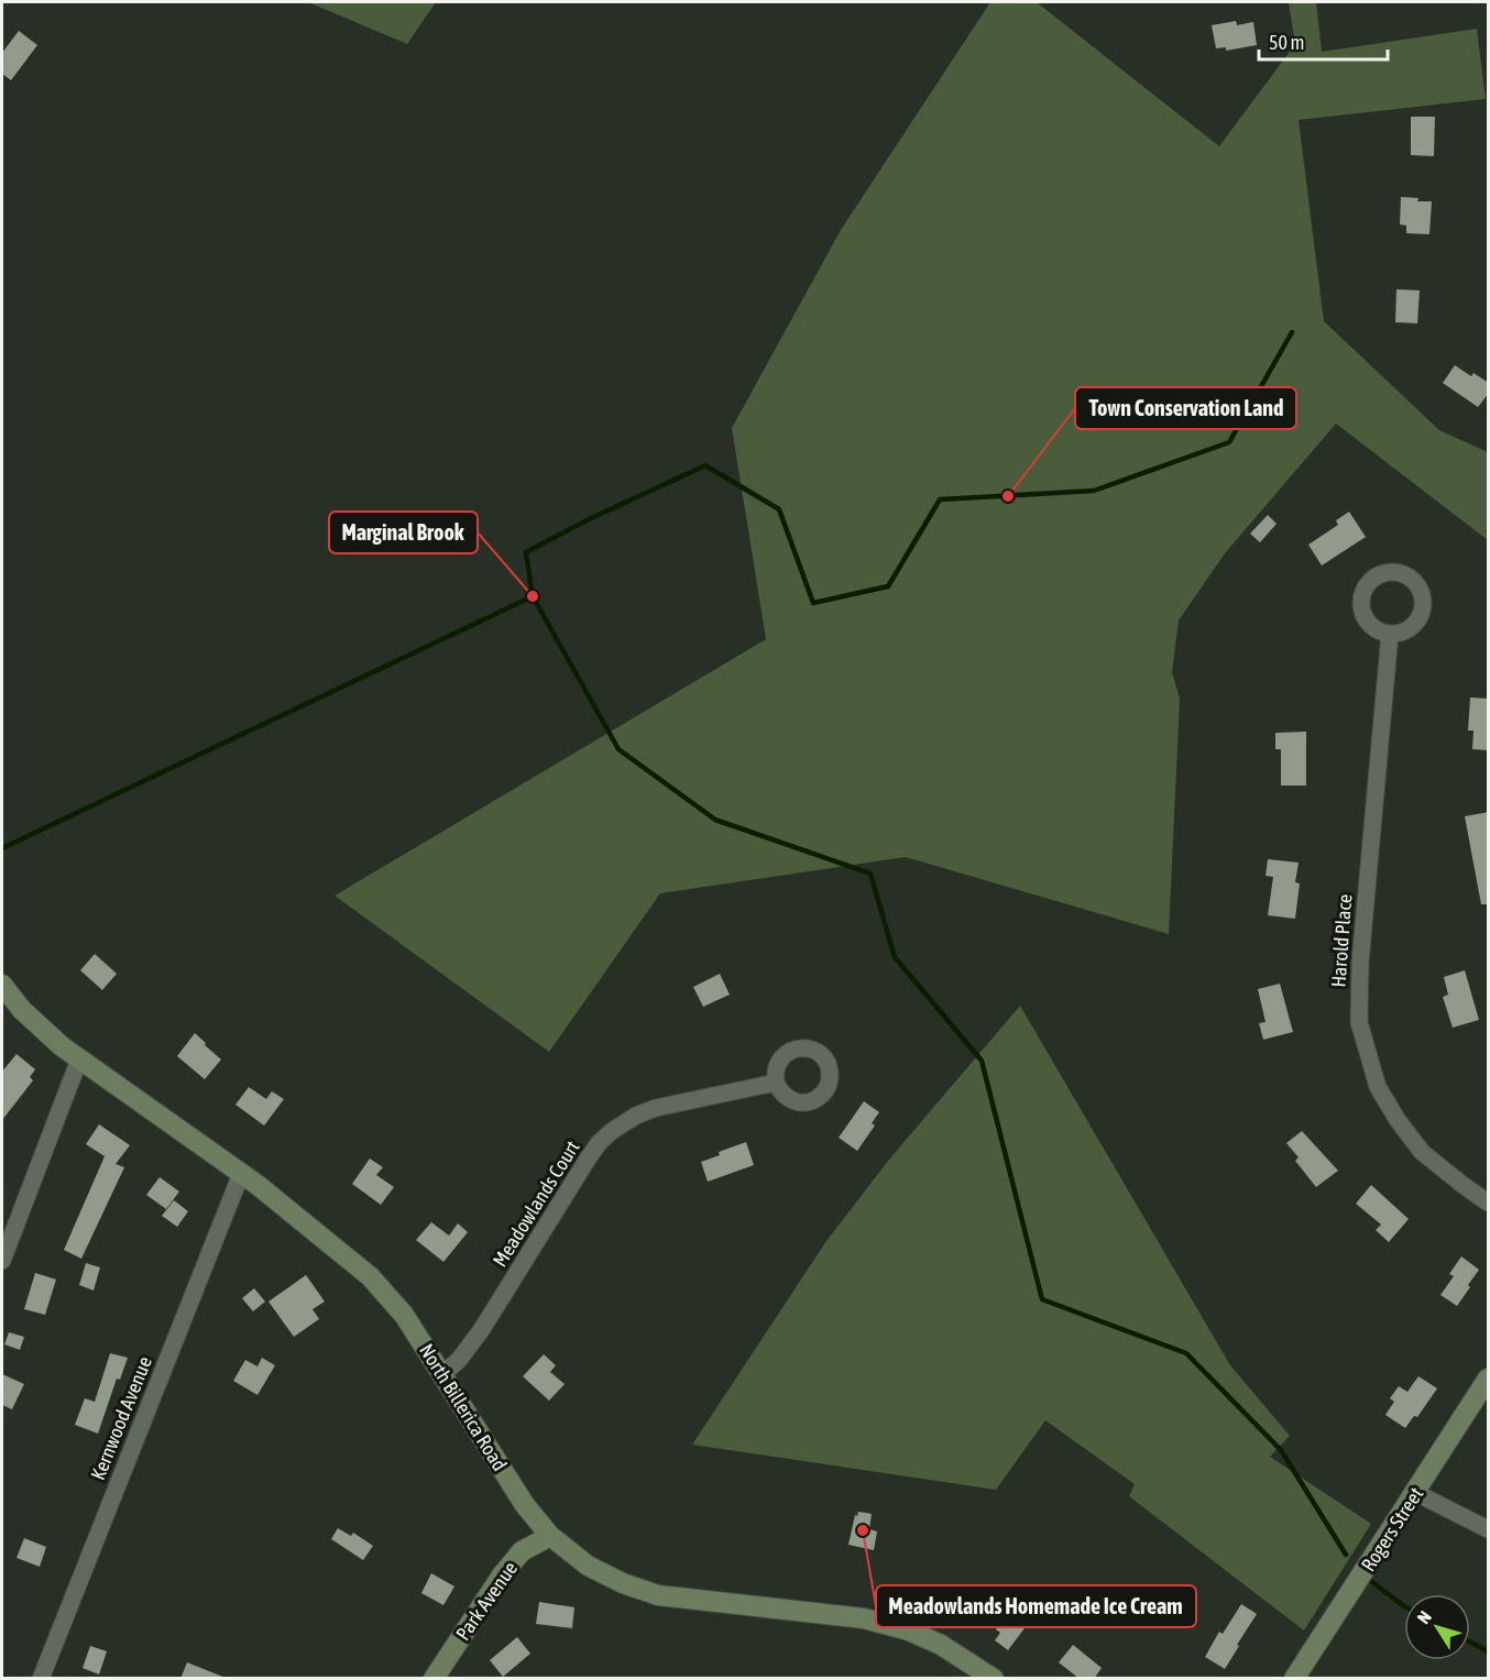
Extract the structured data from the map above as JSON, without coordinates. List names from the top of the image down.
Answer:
{
  "streets": {
    "main road": ["North Billerica Road", "Rogers Street", "Park Avenue"],
    "street": ["Harold Place", "Meadowlands Court", "Kernwood Avenue"]
  },
  "crossings": [
    ["Meadowlands Court", "North Billerica Road"],
    ["North Billerica Road", "Kernwood Avenue"],
    ["North Billerica Road", "Park Avenue"]
  ],
  "places": ["Town Conservation Land", "Marginal Brook", "Meadowlands Homemade Ice Cream"],
  "scale_bar": "50 m",
  "north": "top left"
}
